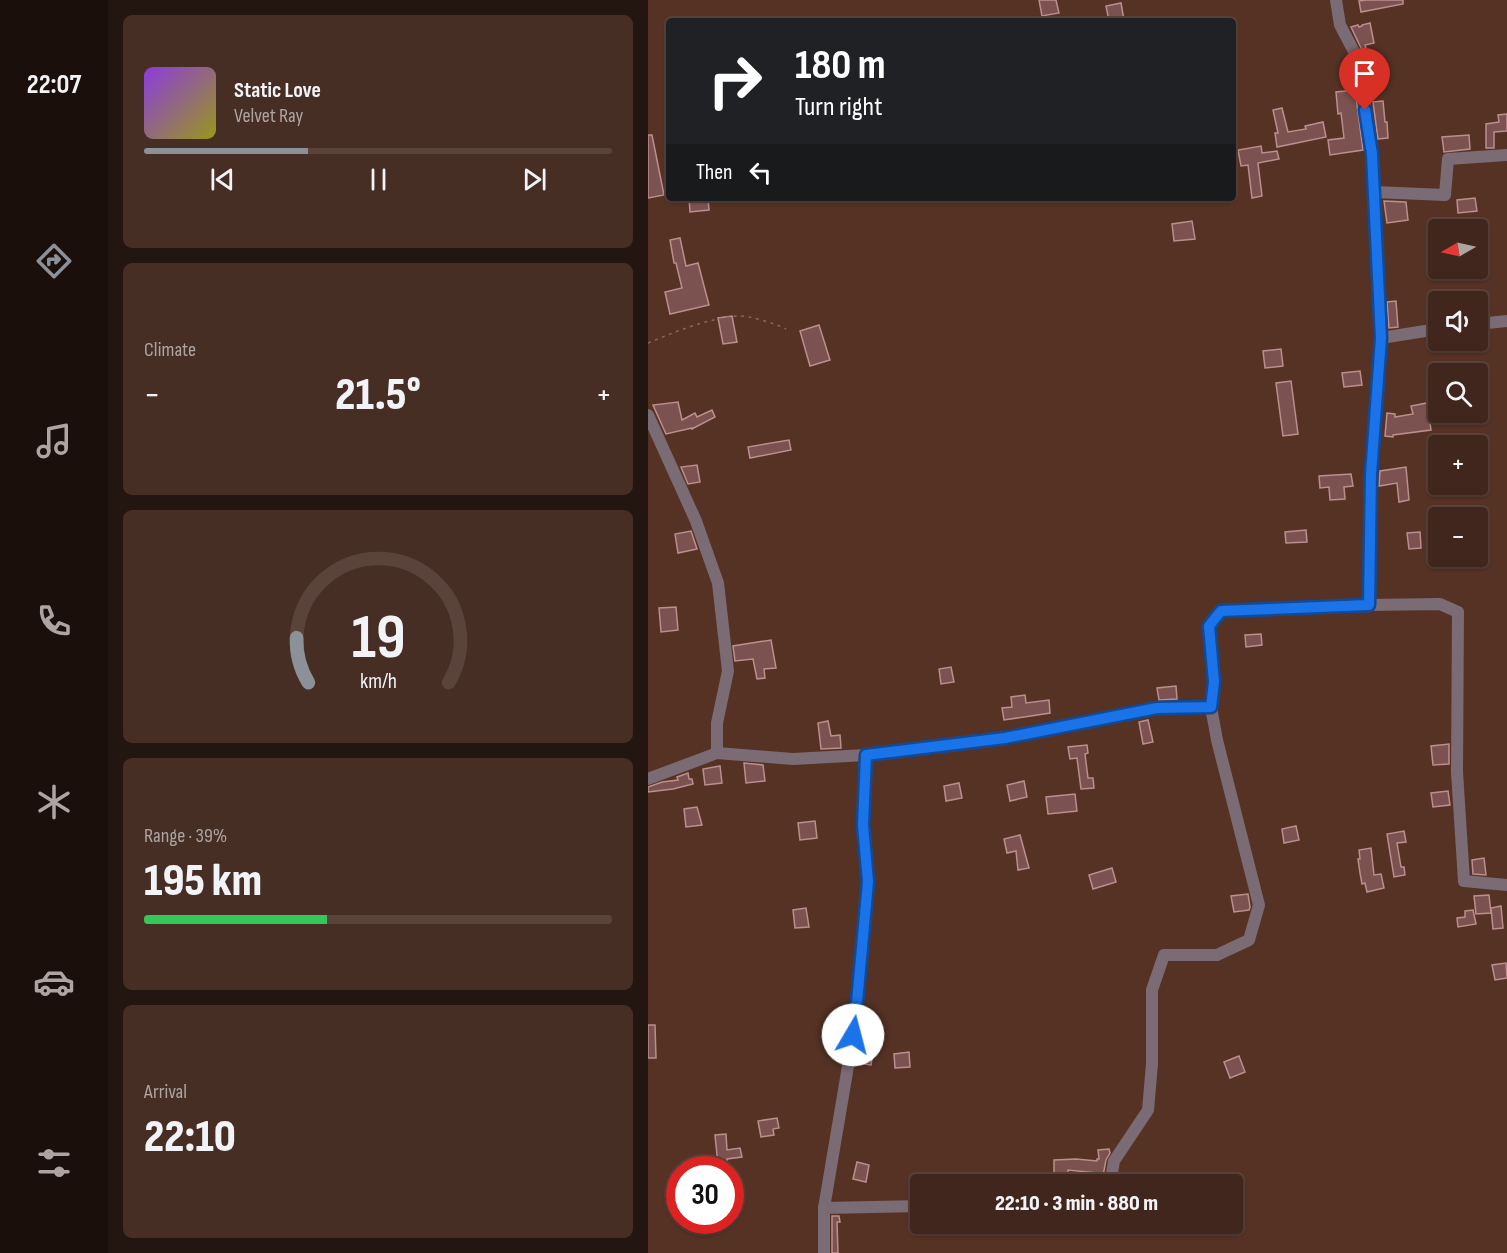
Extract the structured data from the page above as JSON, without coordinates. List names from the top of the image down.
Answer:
{
  "north": "left",
  "page": {
    "tabs": "22:07",
    "turn": ["180 m", "Turn right"],
    "song": ["Static Love", "Velvet Ray"],
    "then": "Then",
    "map_buttons": ["+", "−"],
    "tile": [
      "Climate",
      ["Range · 39%", "195 km"],
      ["Arrival", "22:10"]
    ],
    "heat": ["−", "21.5°", "+"],
    "limit": "30",
    "trip": "22:10 · 3 min · 880 m",
    "gauge": ["19", "km/h"]
  }
}
